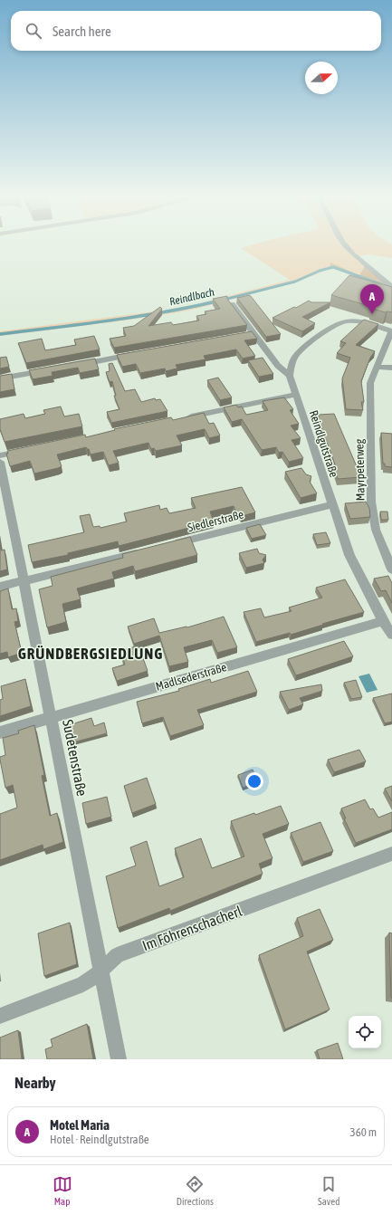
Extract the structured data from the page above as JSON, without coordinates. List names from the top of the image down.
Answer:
{
  "streets": {
    "street": [
      "Reindlgutstraße",
      "Mayrpeterweg",
      "Siedlerstraße",
      "Madlsederstraße",
      "Sudetenstraße",
      "Im Föhrenschacherl"
    ]
  },
  "crossings": [
    ["Reindlgutstraße", "Siedlerstraße"],
    ["Reindlgutstraße", "Madlsederstraße"],
    ["Madlsederstraße", "Sudetenstraße"],
    ["Sudetenstraße", "Im Föhrenschacherl"]
  ],
  "districts": ["GRÜNDBERGSIEDLUNG"],
  "water": ["Reindlbach"],
  "north": "right",
  "page": {
    "search": "Search here",
    "pins": "A",
    "heading": "Nearby",
    "list": [
      {
        "mark": "A",
        "name": "Motel Maria",
        "note": "Hotel · Reindlgutstraße",
        "value": "360 m"
      }
    ],
    "nav": ["Map", "Directions", "Saved"]
  }
}
